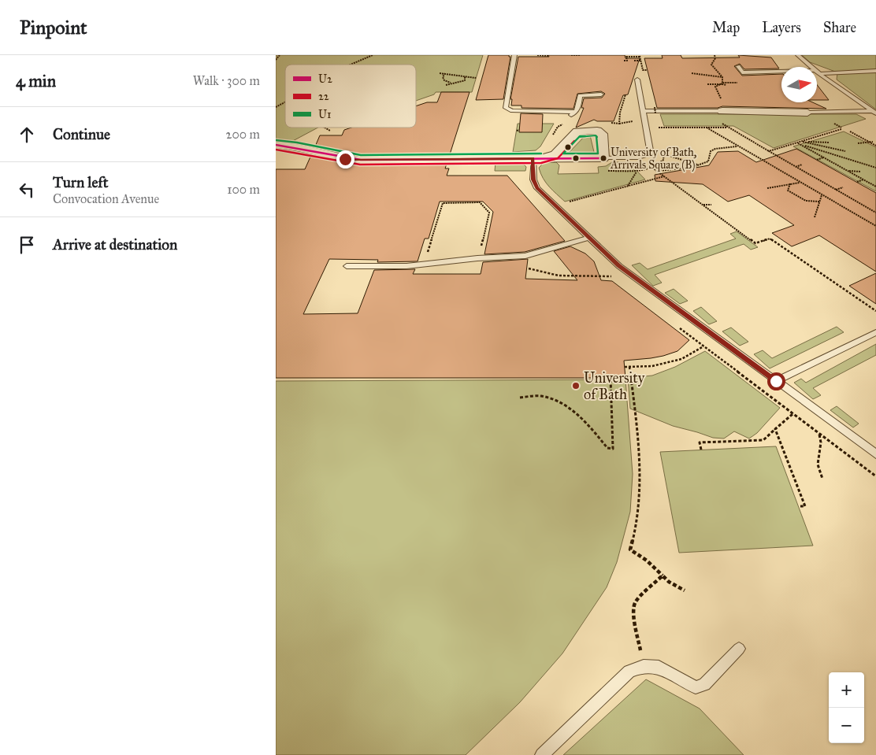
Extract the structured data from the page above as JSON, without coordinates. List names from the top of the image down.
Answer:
{
  "places": ["University of Bath, Arrivals Square (B)", "University of Bath"],
  "lines": ["transit line U1", "transit line 22", "transit line U2"],
  "legend": ["U2", "22", "U1"],
  "north": "right",
  "page": {
    "header": "Pinpoint",
    "nav": ["Map", "Layers", "Share"],
    "heading": ["4 min", "Walk · 300 m"],
    "list": [
      ["Continue", "200 m"],
      ["Turn left", "Convocation Avenue", "100 m"],
      "Arrive at destination"
    ],
    "map_buttons": ["+", "−"]
  }
}
